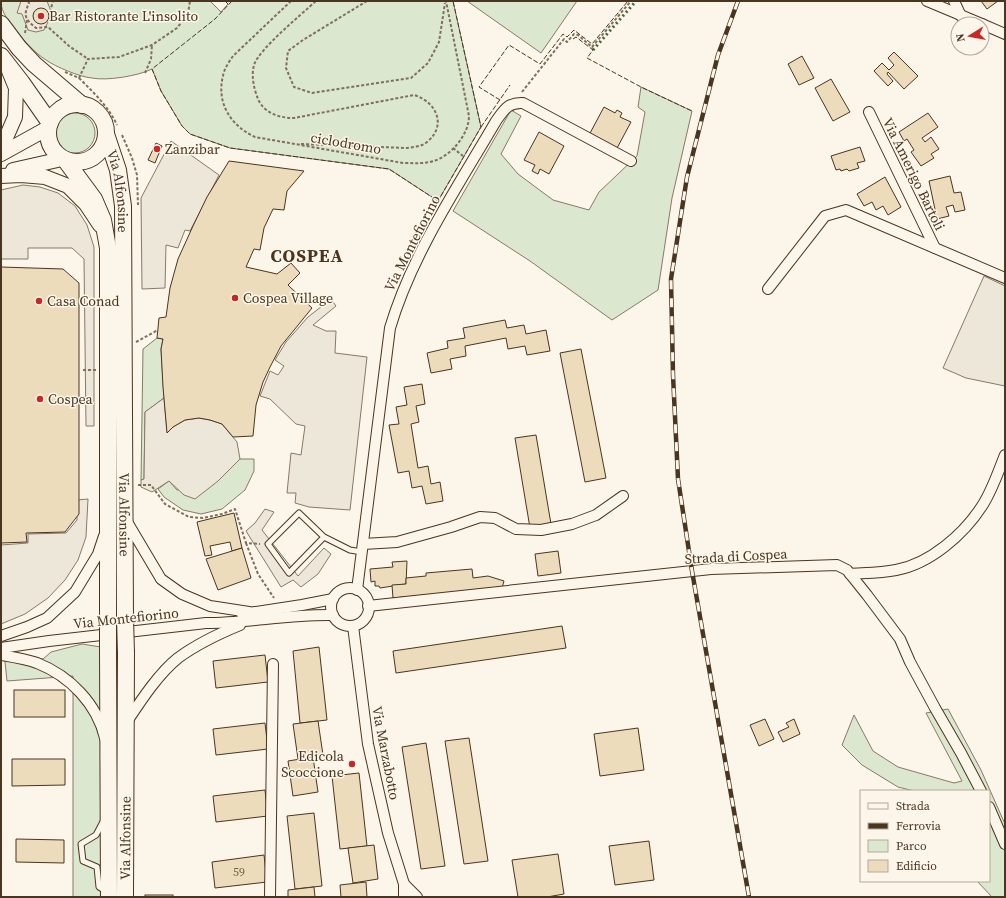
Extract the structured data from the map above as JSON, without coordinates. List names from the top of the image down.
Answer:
{
  "streets": {
    "main road": ["Via Alfonsine"],
    "street": [
      "Via Amerigo Bartoli",
      "Via Montefiorino",
      "Strada di Cospea",
      "Via Marzabotto"
    ],
    "path": ["ciclodromo"]
  },
  "crossings": [
    ["Via Montefiorino", "Strada di Cospea"],
    ["Via Montefiorino", "Via Marzabotto"],
    ["Strada di Cospea", "Via Marzabotto"]
  ],
  "districts": ["COSPEA"],
  "places": [
    "Bar Ristorante L'insolito",
    "Zanzibar",
    "Cospea Village",
    "Casa Conad",
    "Cospea",
    "Edicola Scoccione"
  ],
  "house_numbers": ["59"],
  "legend": [
    "Strada",
    "Ferrovia",
    "Parco",
    "Edificio"
  ],
  "north": "left"
}
